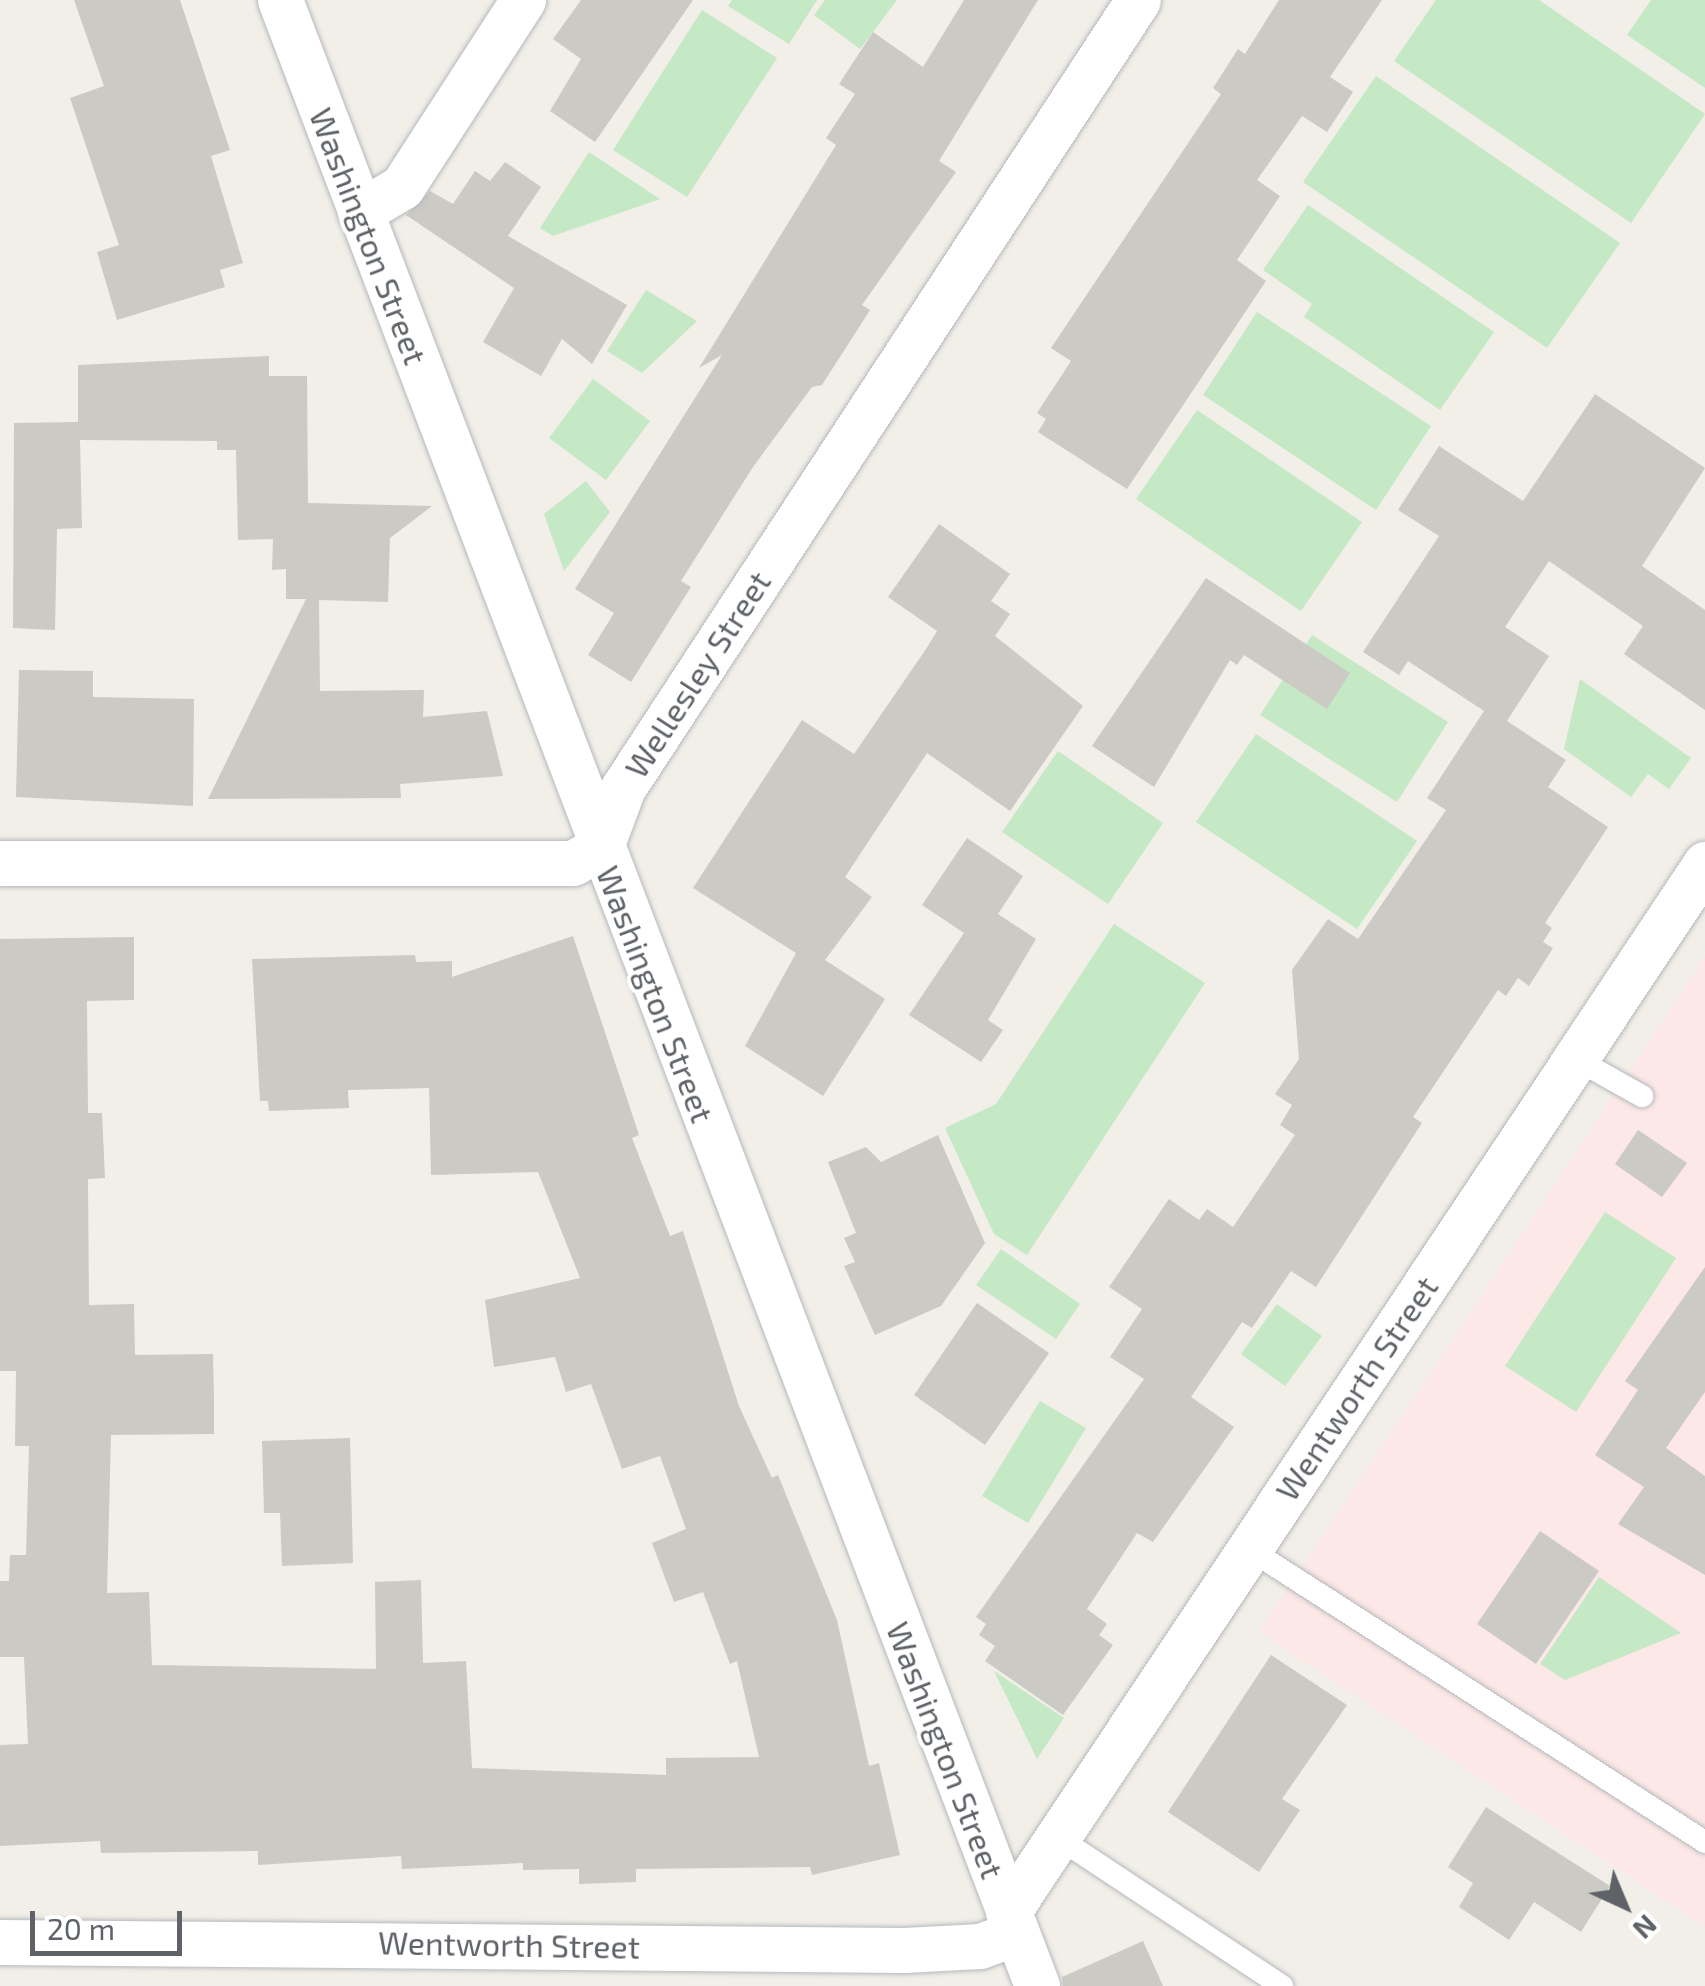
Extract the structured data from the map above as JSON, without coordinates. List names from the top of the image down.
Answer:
{
  "streets": {
    "street": ["Washington Street", "Wellesley Street", "Wentworth Street"]
  },
  "crossings": [
    ["Washington Street", "Wellesley Street"],
    ["Washington Street", "Wentworth Street"]
  ],
  "scale_bar": "20 m",
  "north": "bottom right"
}
